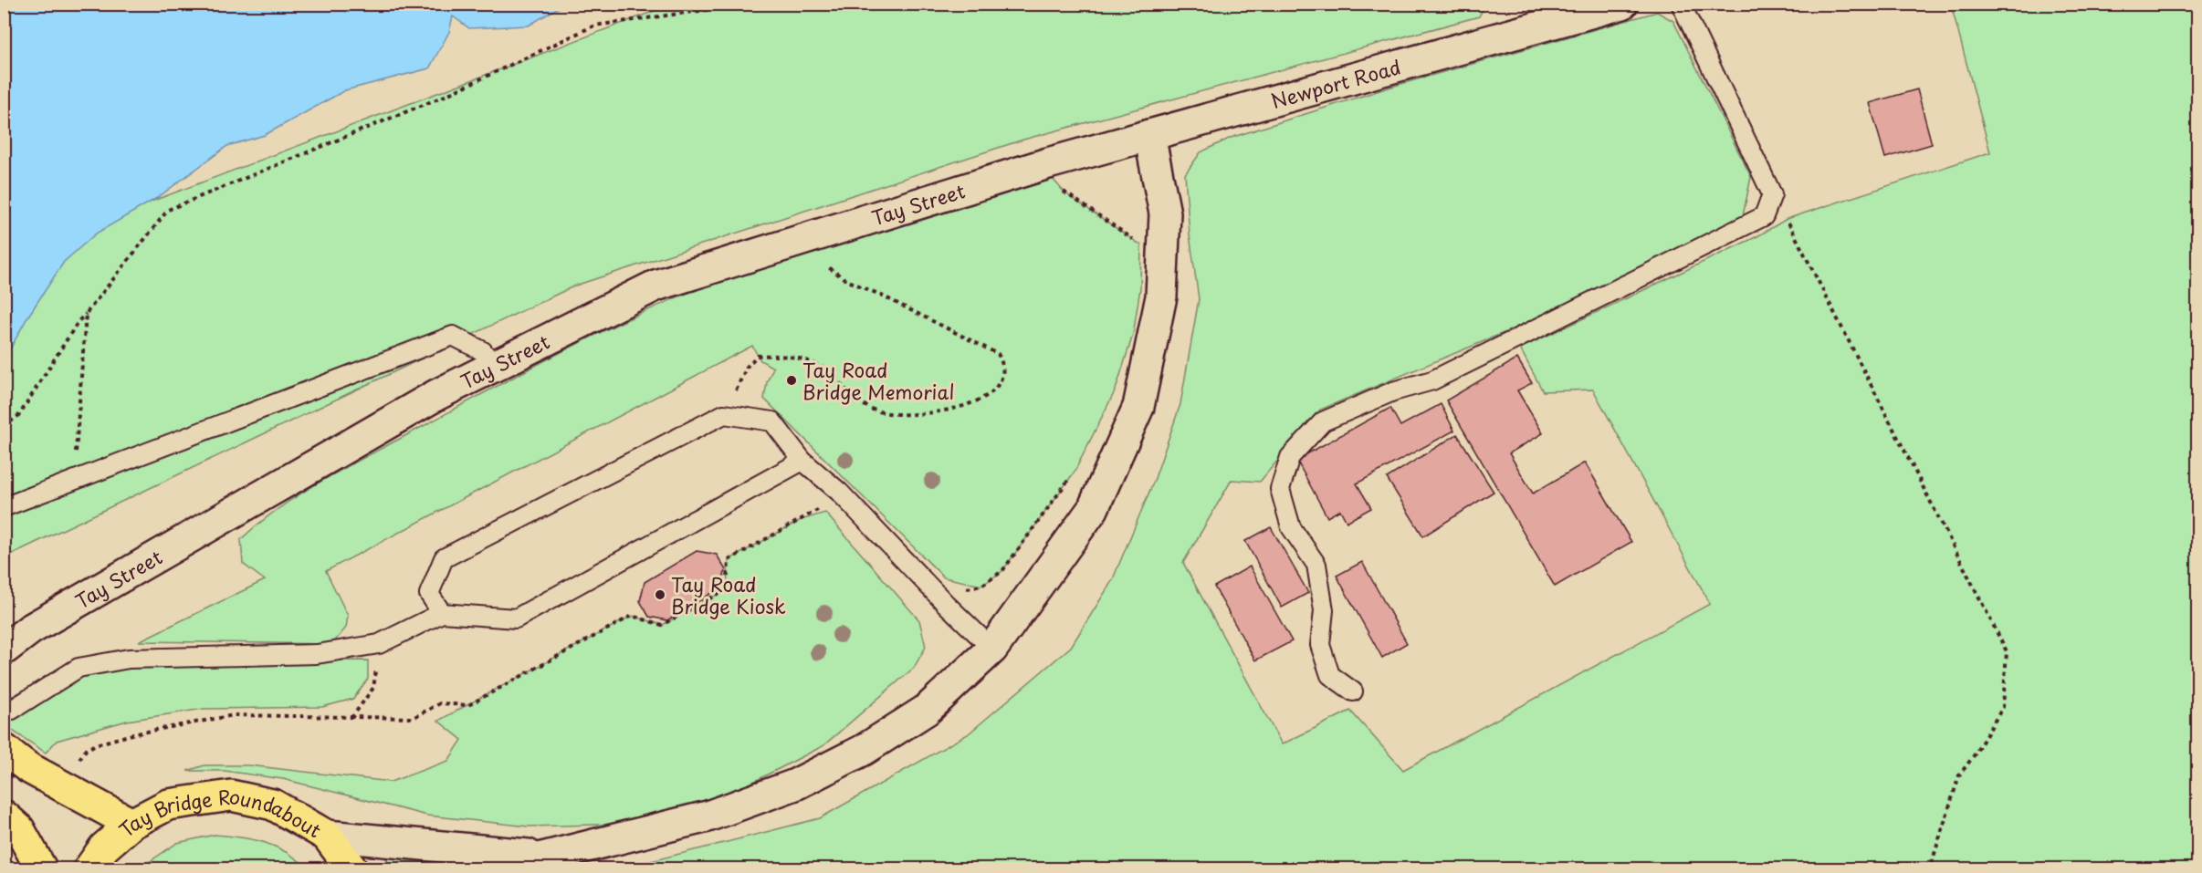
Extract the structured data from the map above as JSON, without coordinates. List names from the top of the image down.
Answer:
{
  "streets": {
    "highway": ["Tay Bridge Roundabout"],
    "main road": ["Newport Road", "Tay Street"]
  },
  "crossings": [
    ["Newport Road", "Tay Street"]
  ],
  "places": ["Tay Road Bridge Memorial", "Tay Road Bridge Kiosk"]
}
